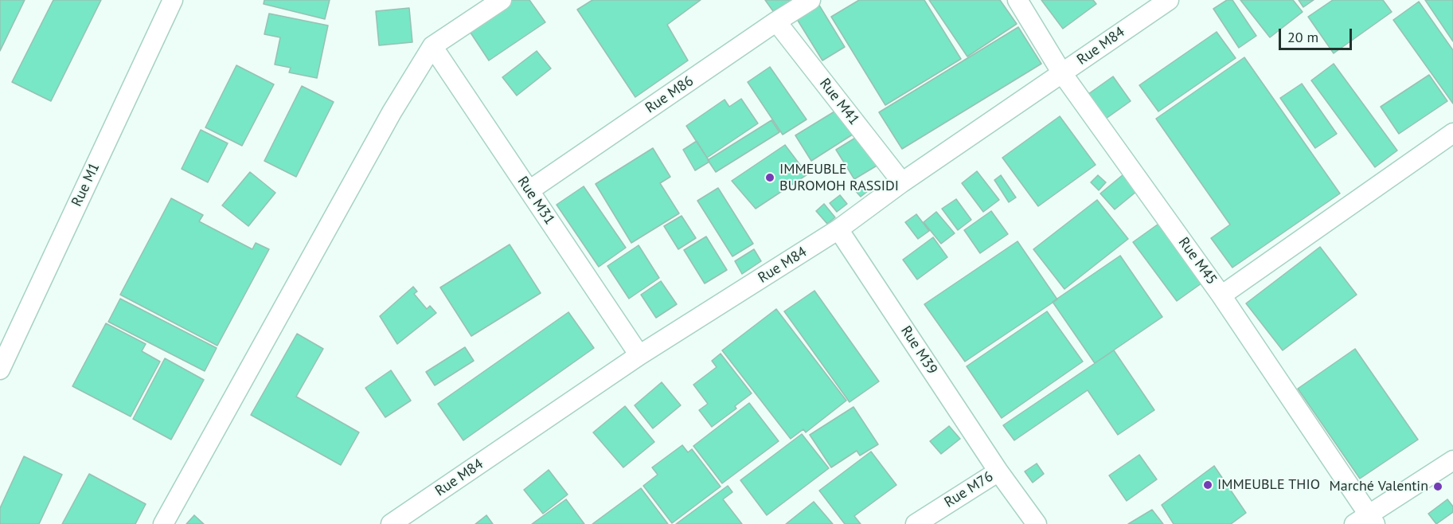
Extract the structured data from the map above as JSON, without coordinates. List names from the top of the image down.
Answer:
{
  "streets": {
    "street": [
      "Rue M84",
      "Rue M86",
      "Rue M41",
      "Rue M1",
      "Rue M31",
      "Rue M45",
      "Rue M39",
      "Rue M76"
    ]
  },
  "crossings": [
    ["Rue M84", "Rue M41"],
    ["Rue M84", "Rue M31"],
    ["Rue M84", "Rue M45"],
    ["Rue M84", "Rue M39"],
    ["Rue M86", "Rue M41"],
    ["Rue M86", "Rue M31"],
    ["Rue M39", "Rue M76"]
  ],
  "places": ["IMMEUBLE BUROMOH RASSIDI", "IMMEUBLE THIO", "Marché Valentin"],
  "scale_bar": "20 m"
}
